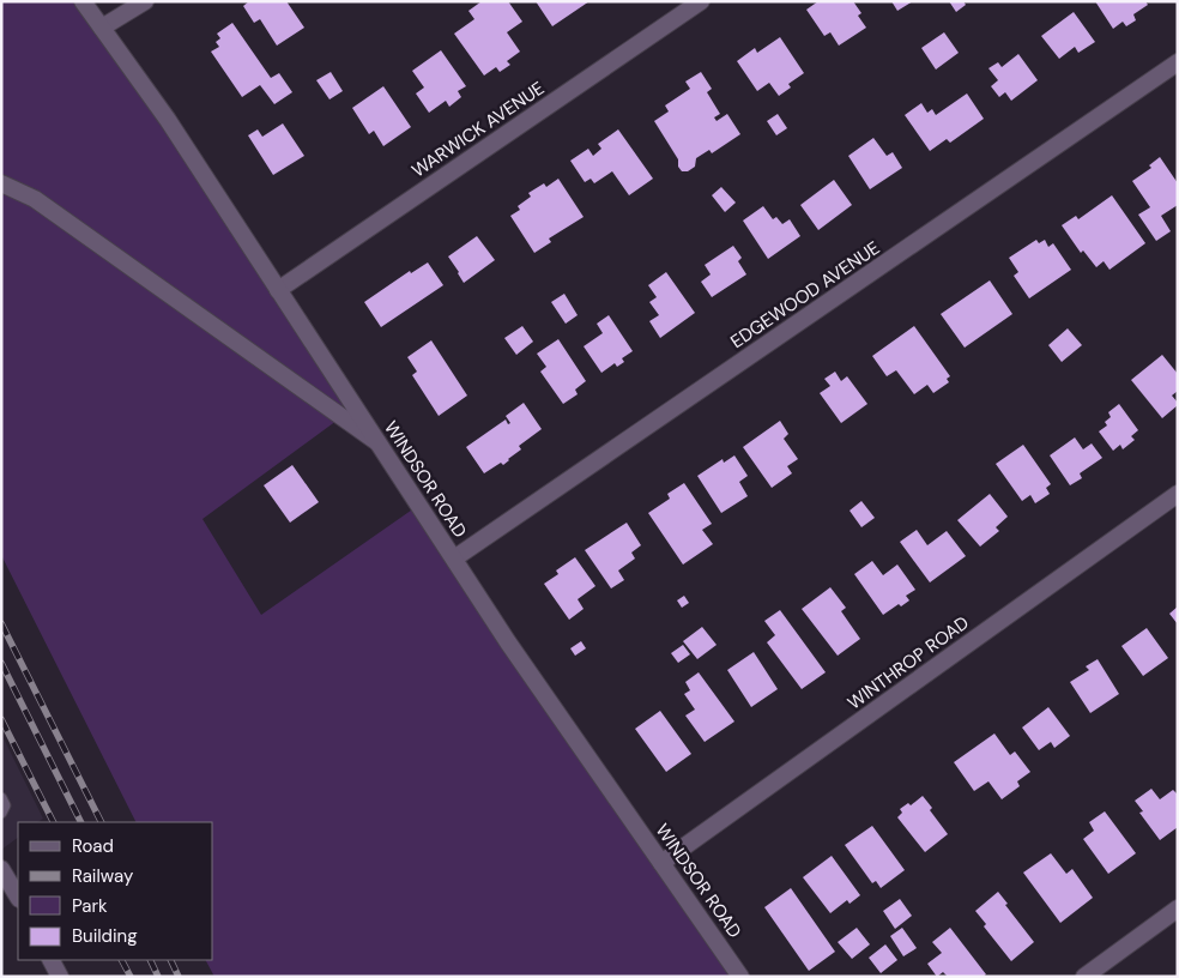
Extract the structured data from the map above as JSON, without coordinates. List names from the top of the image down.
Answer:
{
  "streets": {
    "street": [
      "WARWICK AVENUE",
      "EDGEWOOD AVENUE",
      "WINDSOR ROAD",
      "WINTHROP ROAD"
    ]
  },
  "crossings": [
    ["WARWICK AVENUE", "WINDSOR ROAD"],
    ["EDGEWOOD AVENUE", "WINDSOR ROAD"],
    ["WINDSOR ROAD", "WINTHROP ROAD"]
  ],
  "legend": [
    "Road",
    "Railway",
    "Park",
    "Building"
  ]
}
